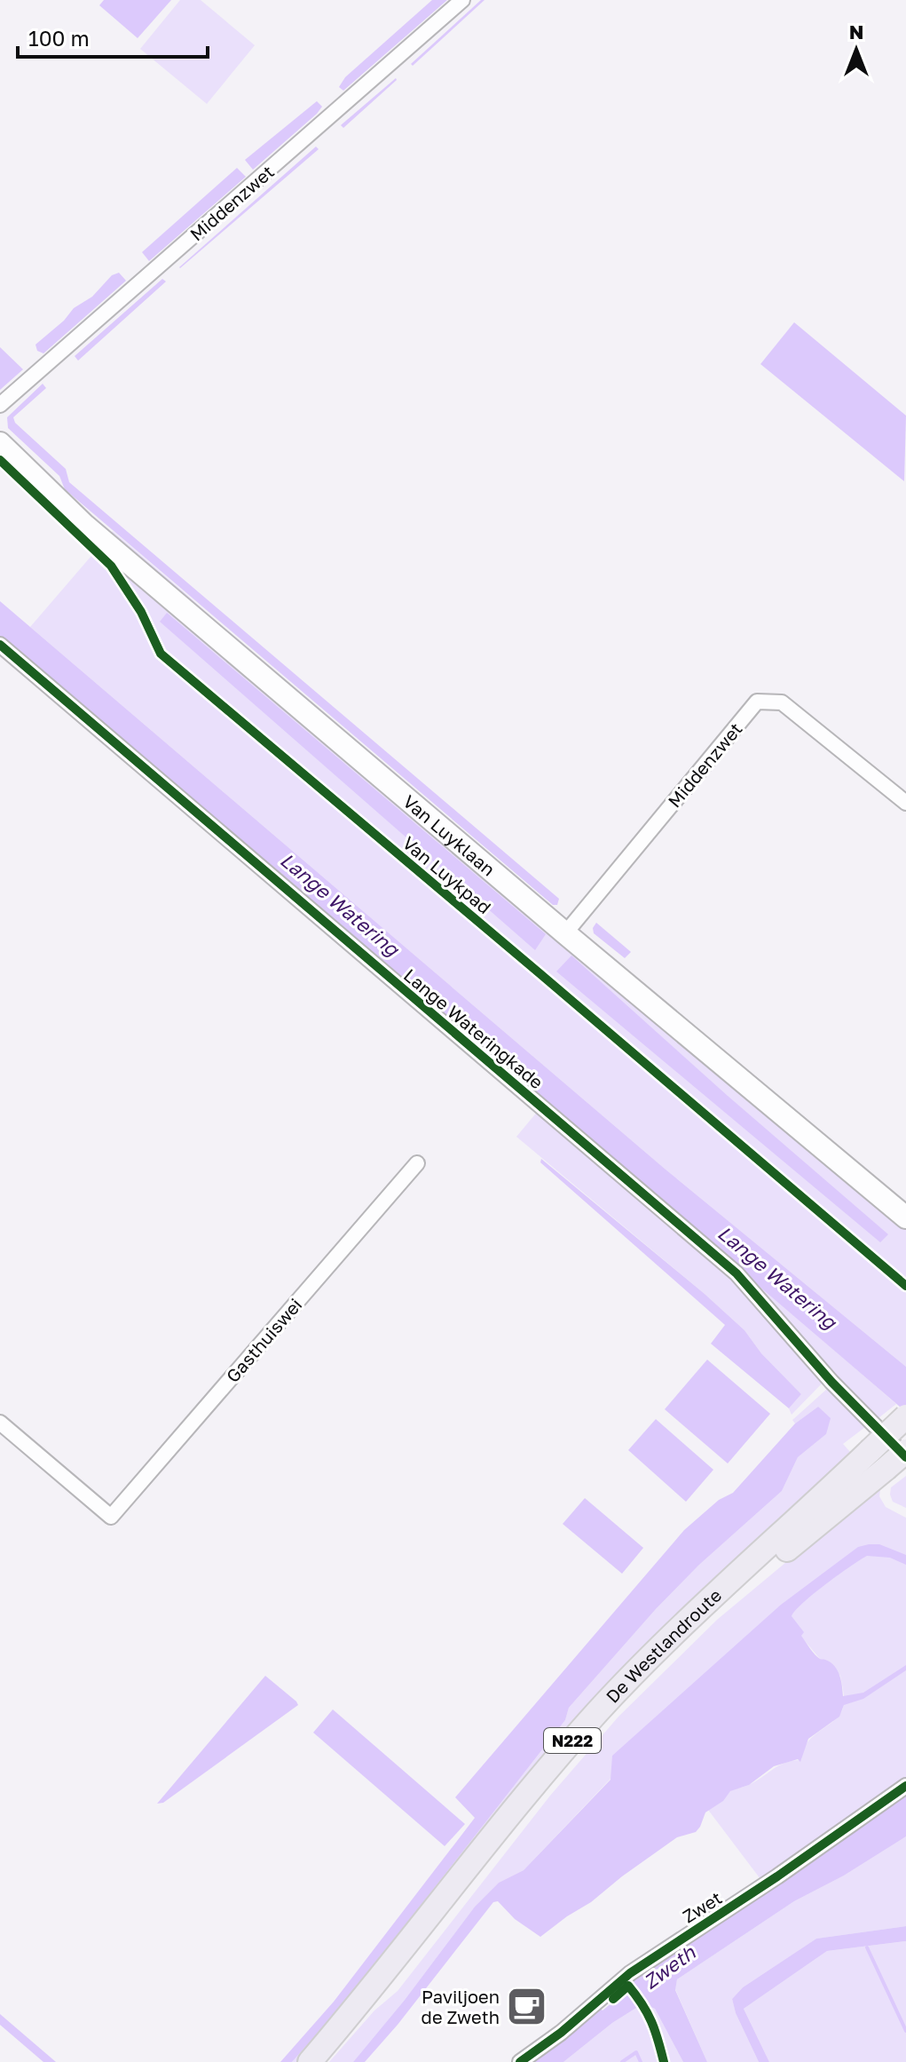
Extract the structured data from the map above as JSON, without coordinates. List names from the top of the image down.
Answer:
{
  "streets": {
    "main road": ["De Westlandroute", "N222"],
    "street": [
      "Middenzwet",
      "Van Luyklaan",
      "Lange Wateringkade",
      "Gasthuiswei",
      "Zwet"
    ],
    "cycle path": ["Van Luykpad"]
  },
  "crossings": [
    ["Middenzwet", "Van Luyklaan"]
  ],
  "water": ["Lange Watering", "Zweth"],
  "places": {
    "cafe": ["Paviljoen de Zweth"]
  },
  "scale_bar": "100 m",
  "north": "top"
}
